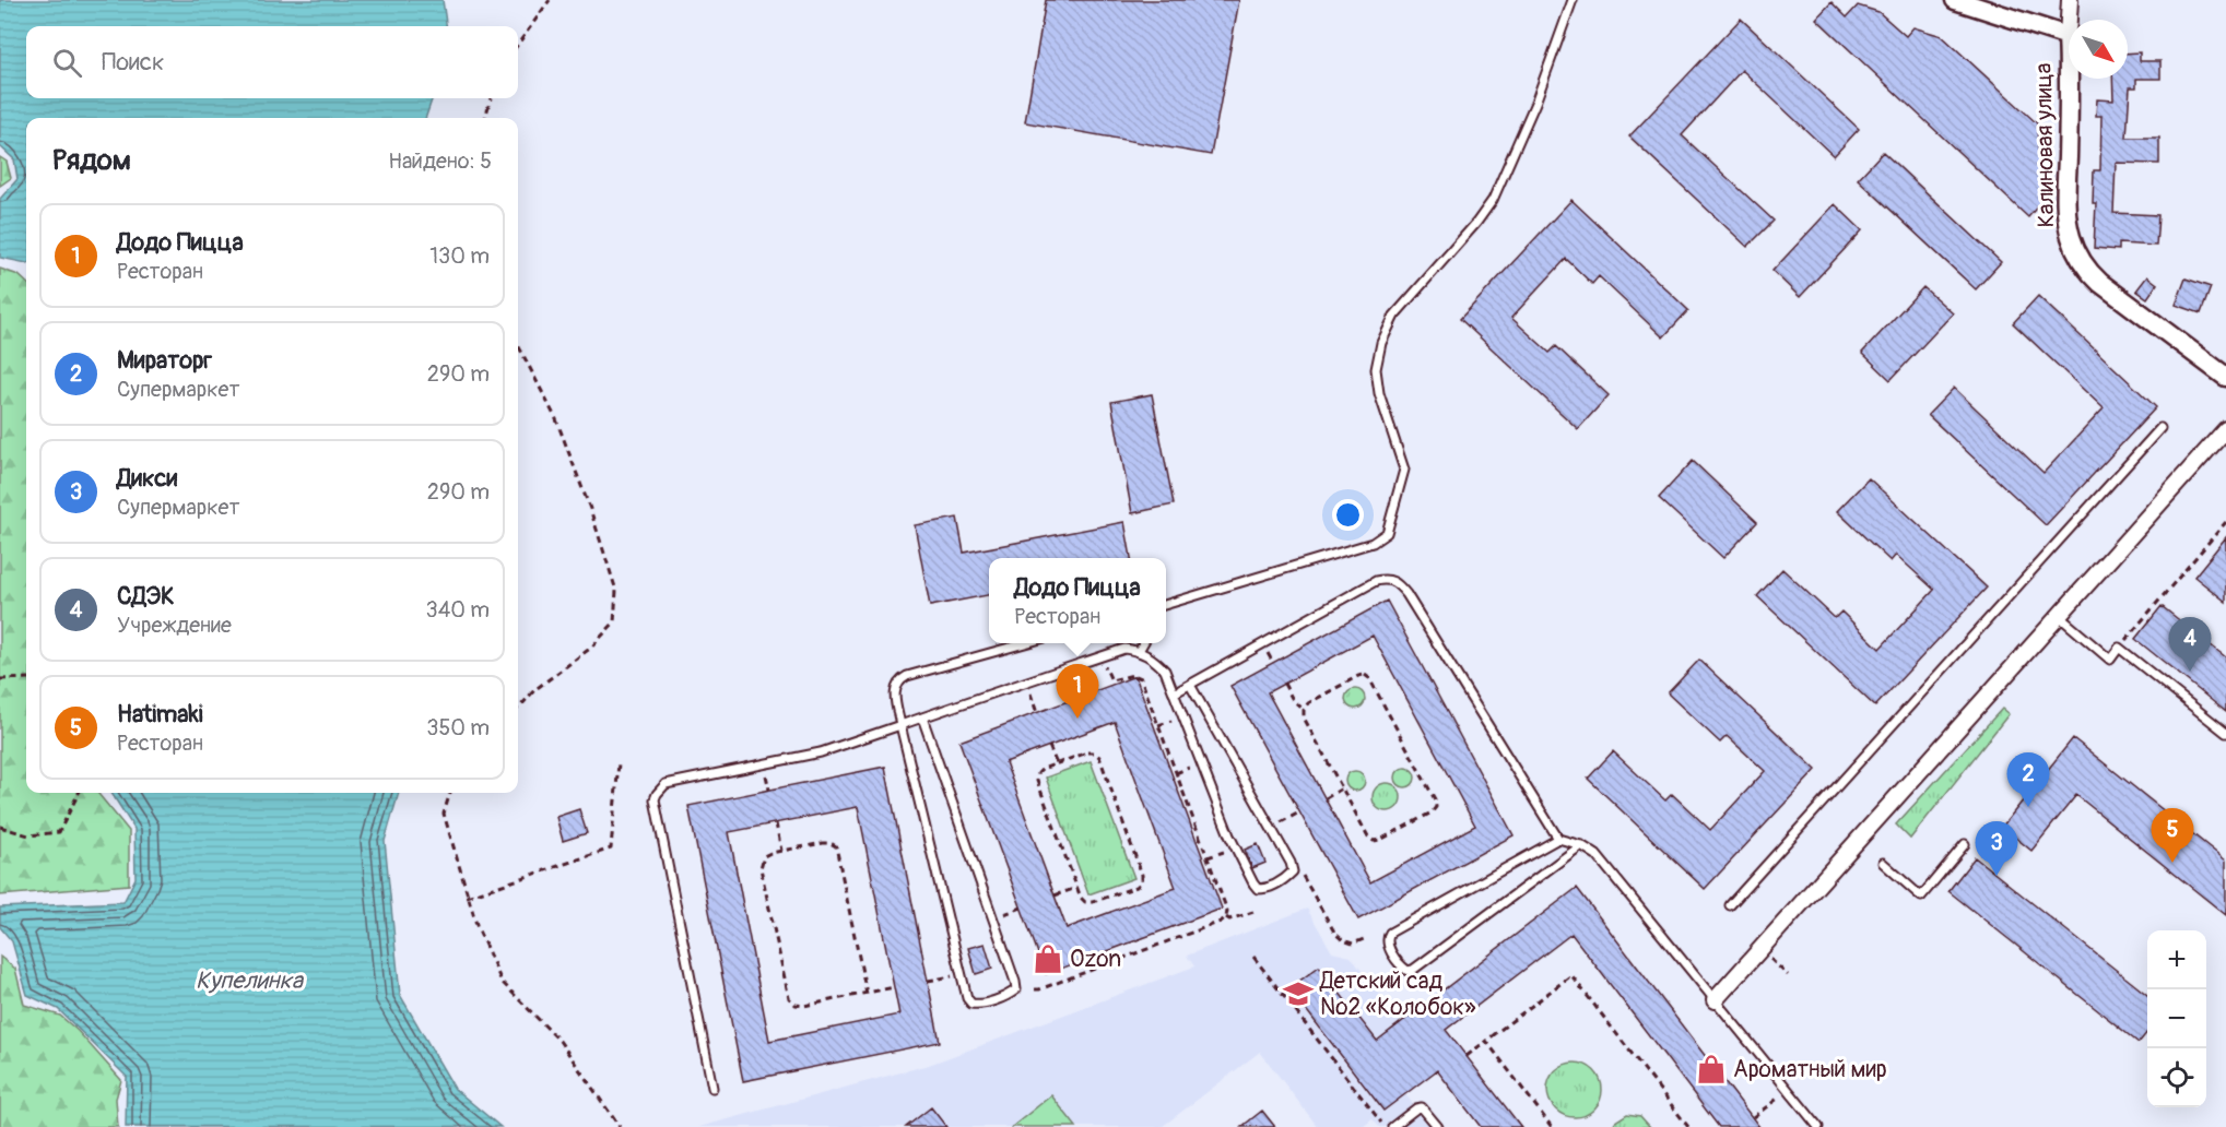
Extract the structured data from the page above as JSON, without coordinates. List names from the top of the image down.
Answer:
{
  "streets": {
    "street": ["Калиновая улица"]
  },
  "water": ["Купелинка"],
  "places": {
    "shop": ["Ozon", "Ароматный мир"],
    "school or university": ["Детский сад №2 «Колобок»"]
  },
  "north": "bottom right",
  "page": {
    "search": "Поиск",
    "heading": ["Рядом", "Найдено: 5"],
    "list": [
      {
        "mark": "1",
        "name": "Додо Пицца",
        "note": "Ресторан",
        "value": "130 m"
      },
      {
        "mark": "2",
        "name": "Мираторг",
        "note": "Супермаркет",
        "value": "290 m"
      },
      {
        "mark": "3",
        "name": "Дикси",
        "note": "Супермаркет",
        "value": "290 m"
      },
      {
        "mark": "4",
        "name": "СДЭК",
        "note": "Учреждение",
        "value": "340 m"
      },
      {
        "mark": "5",
        "name": "Hatimaki",
        "note": "Ресторан",
        "value": "350 m"
      }
    ],
    "popup": ["Додо Пицца", "Ресторан"],
    "pins": [
      "4",
      "1",
      "2",
      "5",
      "3"
    ],
    "map_buttons": ["+", "−"]
  }
}
